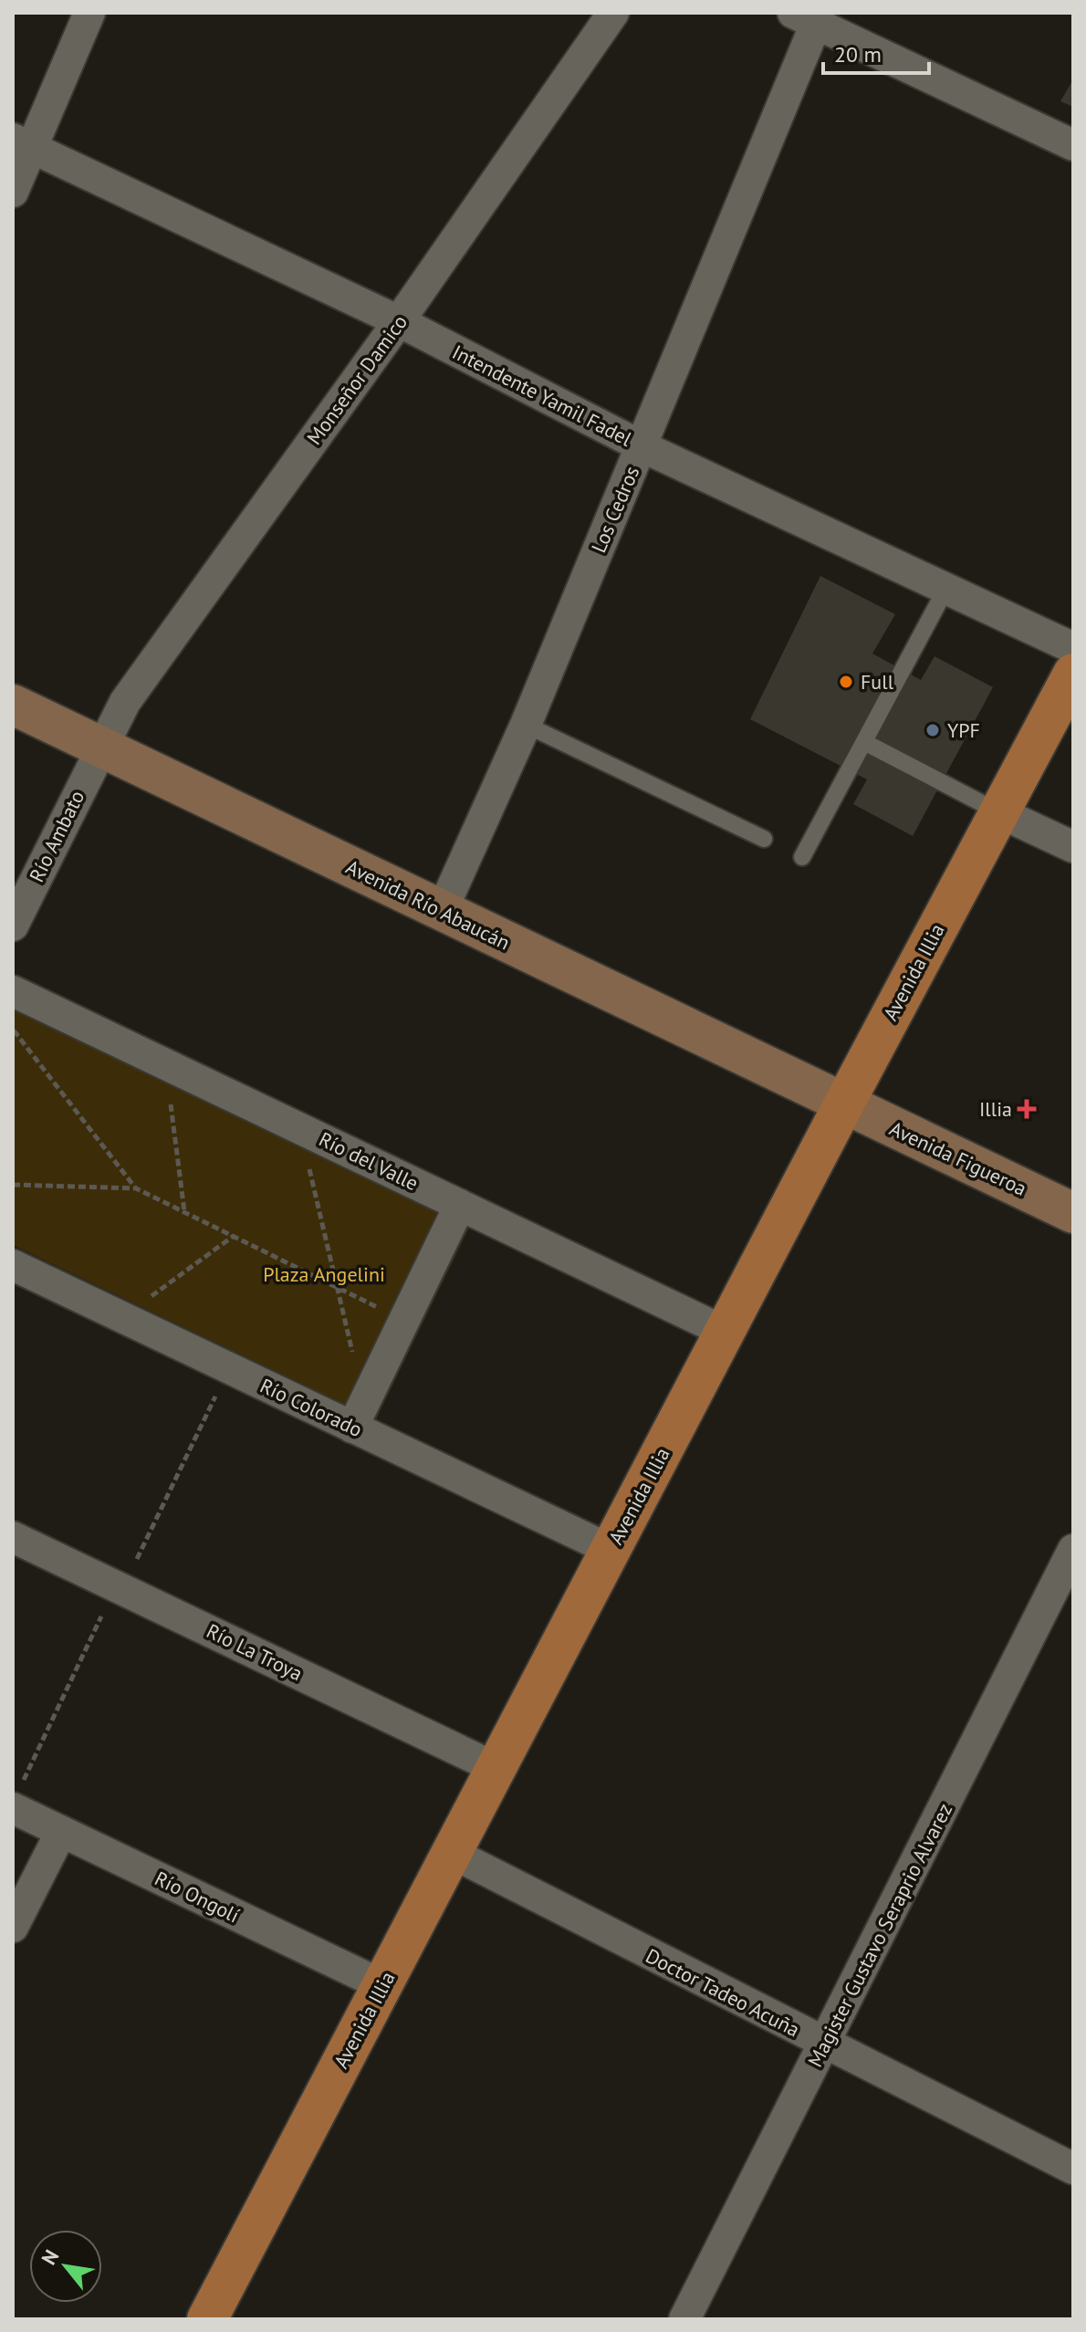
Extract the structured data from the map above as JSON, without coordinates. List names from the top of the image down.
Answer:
{
  "streets": {
    "main road": ["Avenida Illia"],
    "street": [
      "Monseñor Damico",
      "Intendente Yamil Fadel",
      "Los Cedros",
      "Río Ambato",
      "Avenida Río Abaucán",
      "Avenida Figueroa",
      "Río del Valle",
      "Río Colorado",
      "Río La Troya",
      "Río Ongolí",
      "Magister Gustavo Seraprio Alvarez",
      "Doctor Tadeo Acuña"
    ]
  },
  "crossings": [
    ["Monseñor Damico", "Intendente Yamil Fadel"],
    ["Monseñor Damico", "Río Ambato"],
    ["Monseñor Damico", "Avenida Río Abaucán"],
    ["Intendente Yamil Fadel", "Los Cedros"],
    ["Los Cedros", "Avenida Río Abaucán"],
    ["Río Ambato", "Avenida Río Abaucán"],
    ["Avenida Río Abaucán", "Avenida Illia"],
    ["Avenida Río Abaucán", "Avenida Figueroa"],
    ["Avenida Illia", "Avenida Figueroa"],
    ["Avenida Illia", "Río del Valle"],
    ["Avenida Illia", "Río Colorado"],
    ["Avenida Illia", "Río La Troya"],
    ["Avenida Illia", "Río Ongolí"],
    ["Avenida Illia", "Doctor Tadeo Acuña"],
    ["Magister Gustavo Seraprio Alvarez", "Doctor Tadeo Acuña"]
  ],
  "parks": ["Plaza Angelini"],
  "places": {
    "other": ["Full", "YPF"],
    "health": ["Illia"]
  },
  "scale_bar": "20 m",
  "north": "top left"
}
